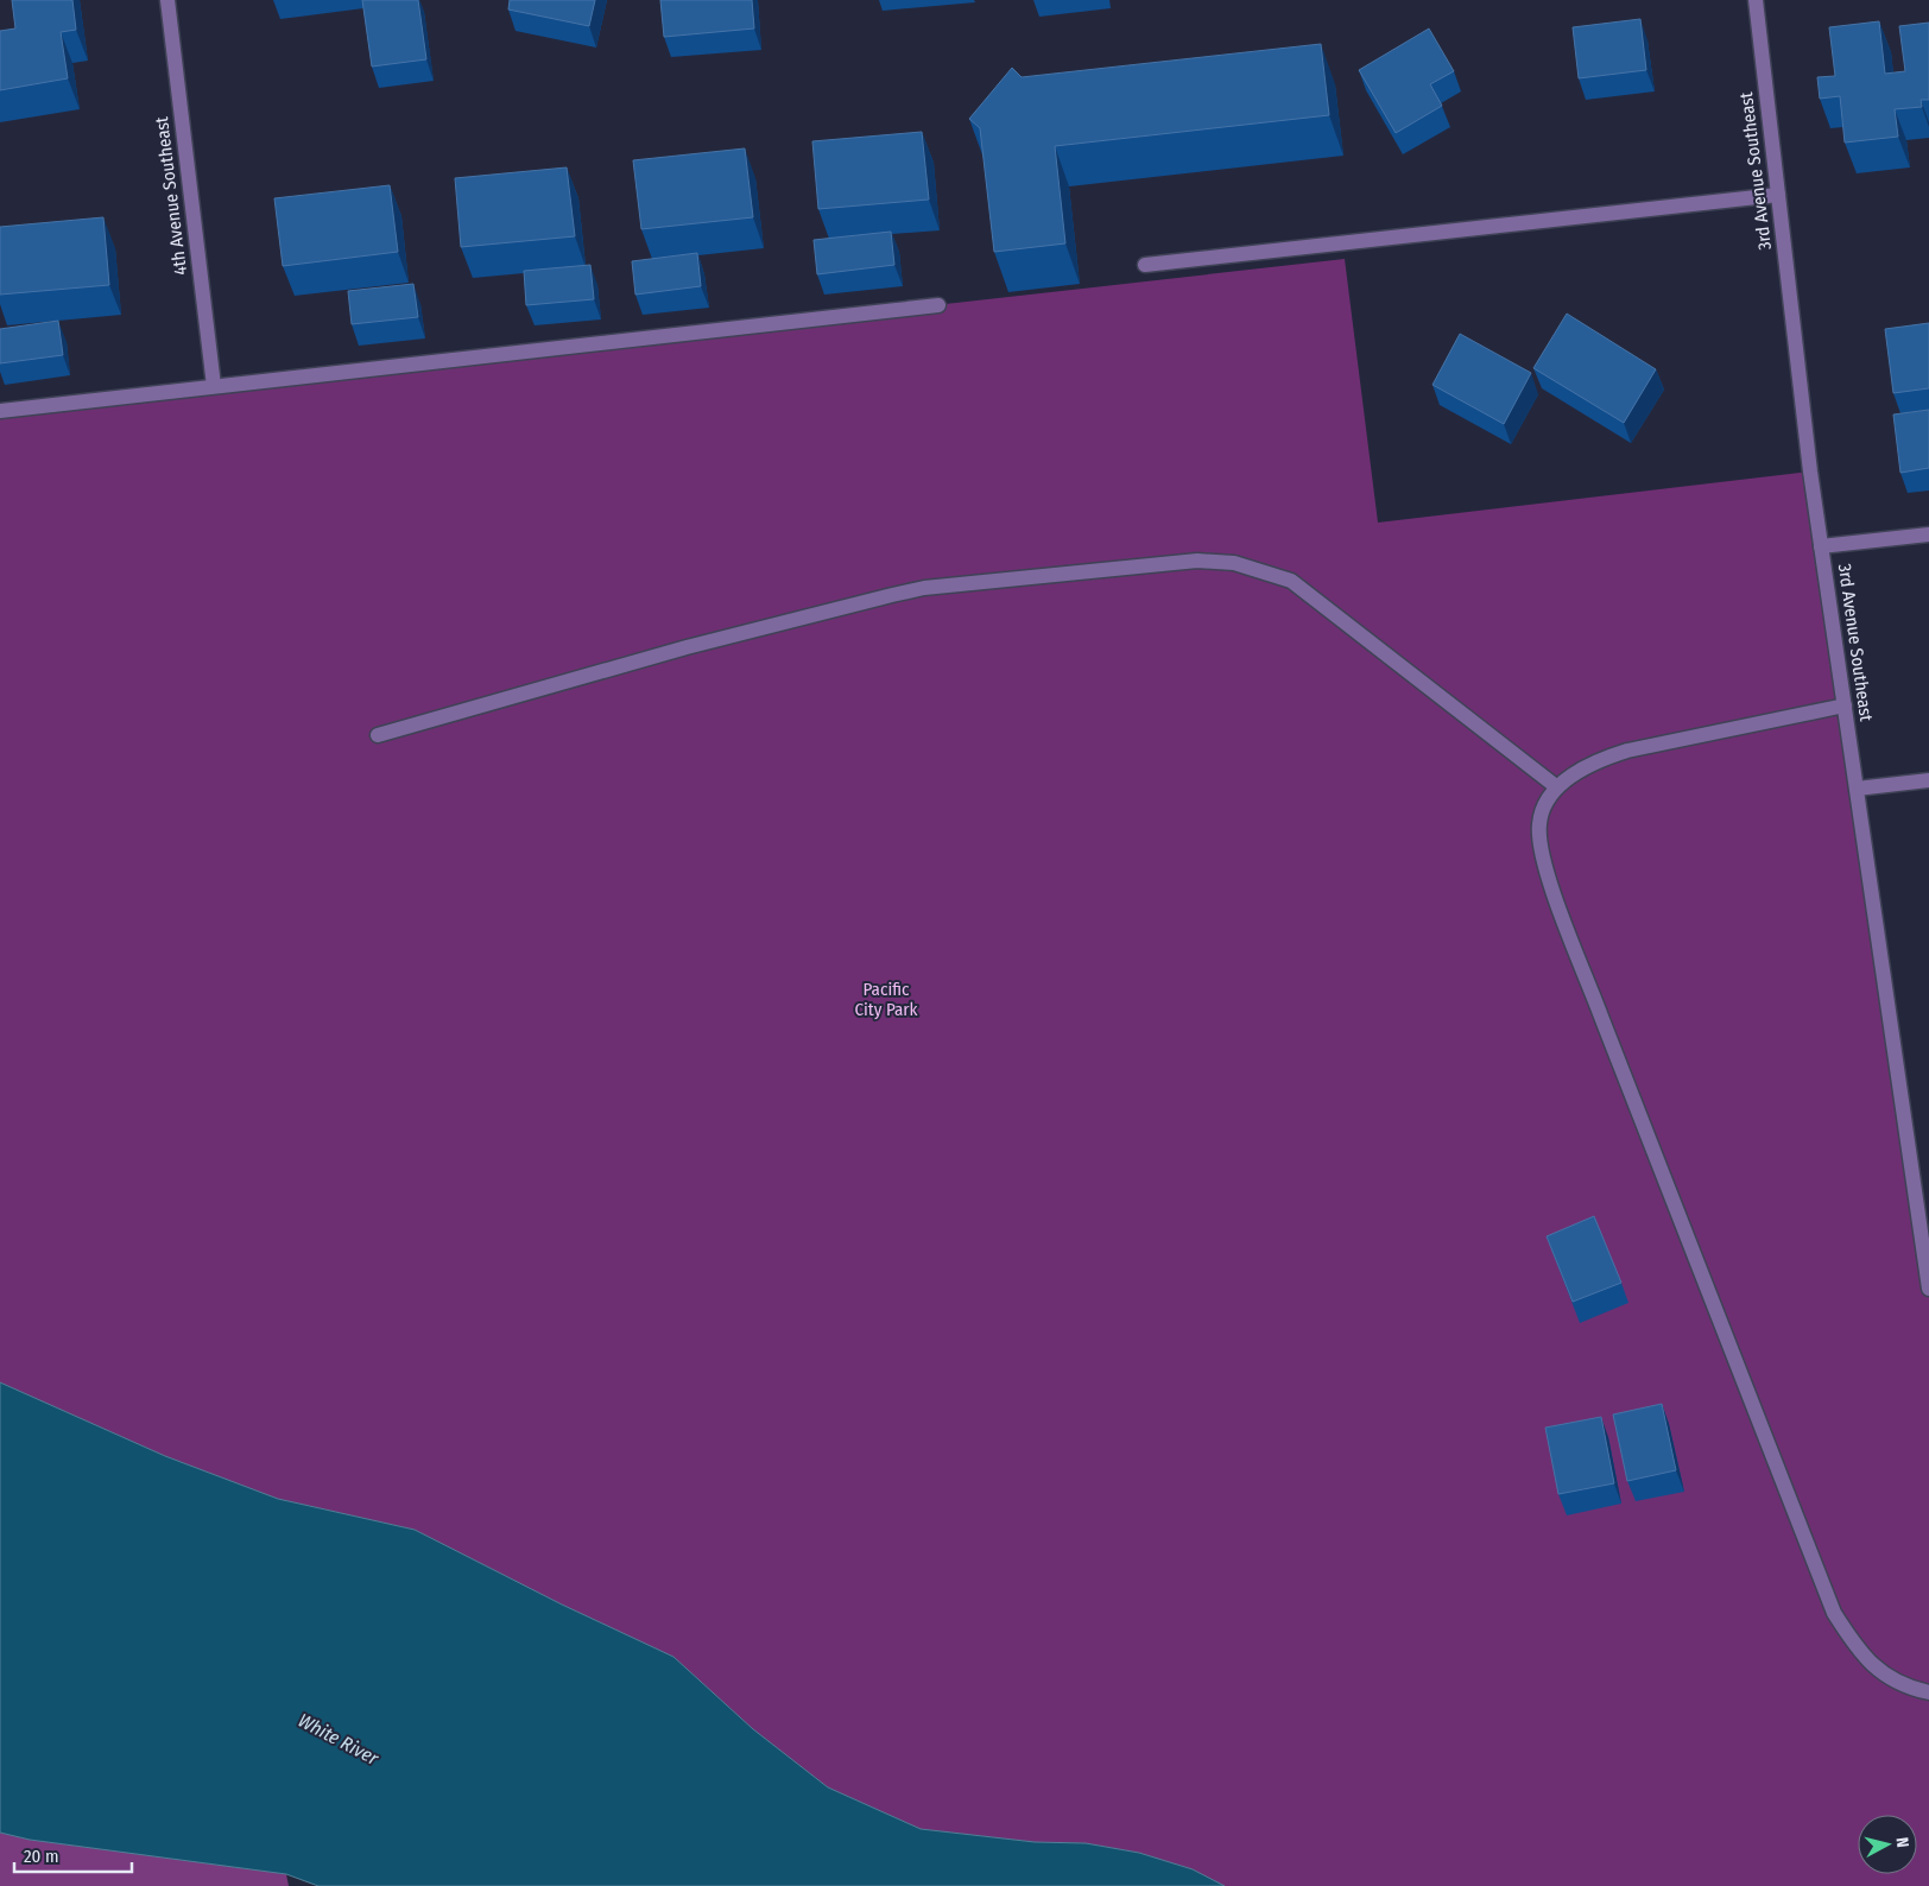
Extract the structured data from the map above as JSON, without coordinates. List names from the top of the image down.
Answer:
{
  "streets": {
    "street": ["3rd Avenue Southeast", "4th Avenue Southeast"]
  },
  "water": ["White River"],
  "parks": ["Pacific City Park"],
  "scale_bar": "20 m",
  "north": "right"
}
